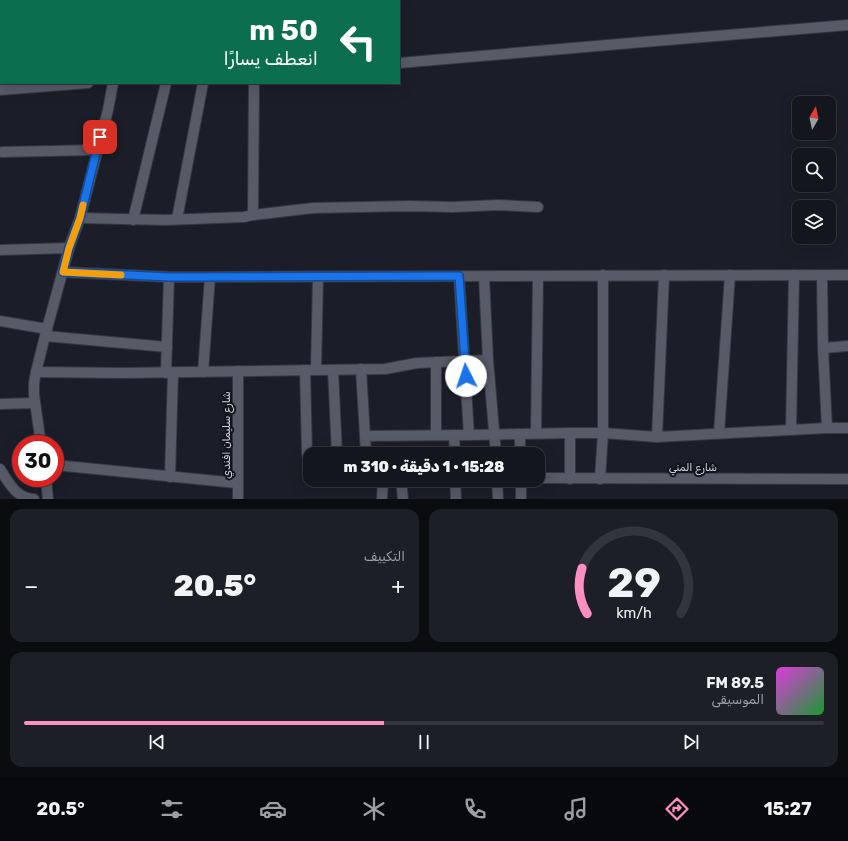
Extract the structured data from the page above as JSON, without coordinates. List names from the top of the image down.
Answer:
{
  "streets": {
    "street": ["شارع سليمان افندي", "شارع المني"]
  },
  "north": "top",
  "page": {
    "turn": ["50 m", "انعطف يسارًا"],
    "limit": "30",
    "trip": "15:28 · 1 دقيقة · 310 m",
    "tile": "التكييف",
    "heat": ["−", "20.5°", "+"],
    "song": ["89.5 FM", "الموسيقى"],
    "tabs": ["15:27", "20.5°"],
    "gauge": ["29", "km/h"]
  }
}
